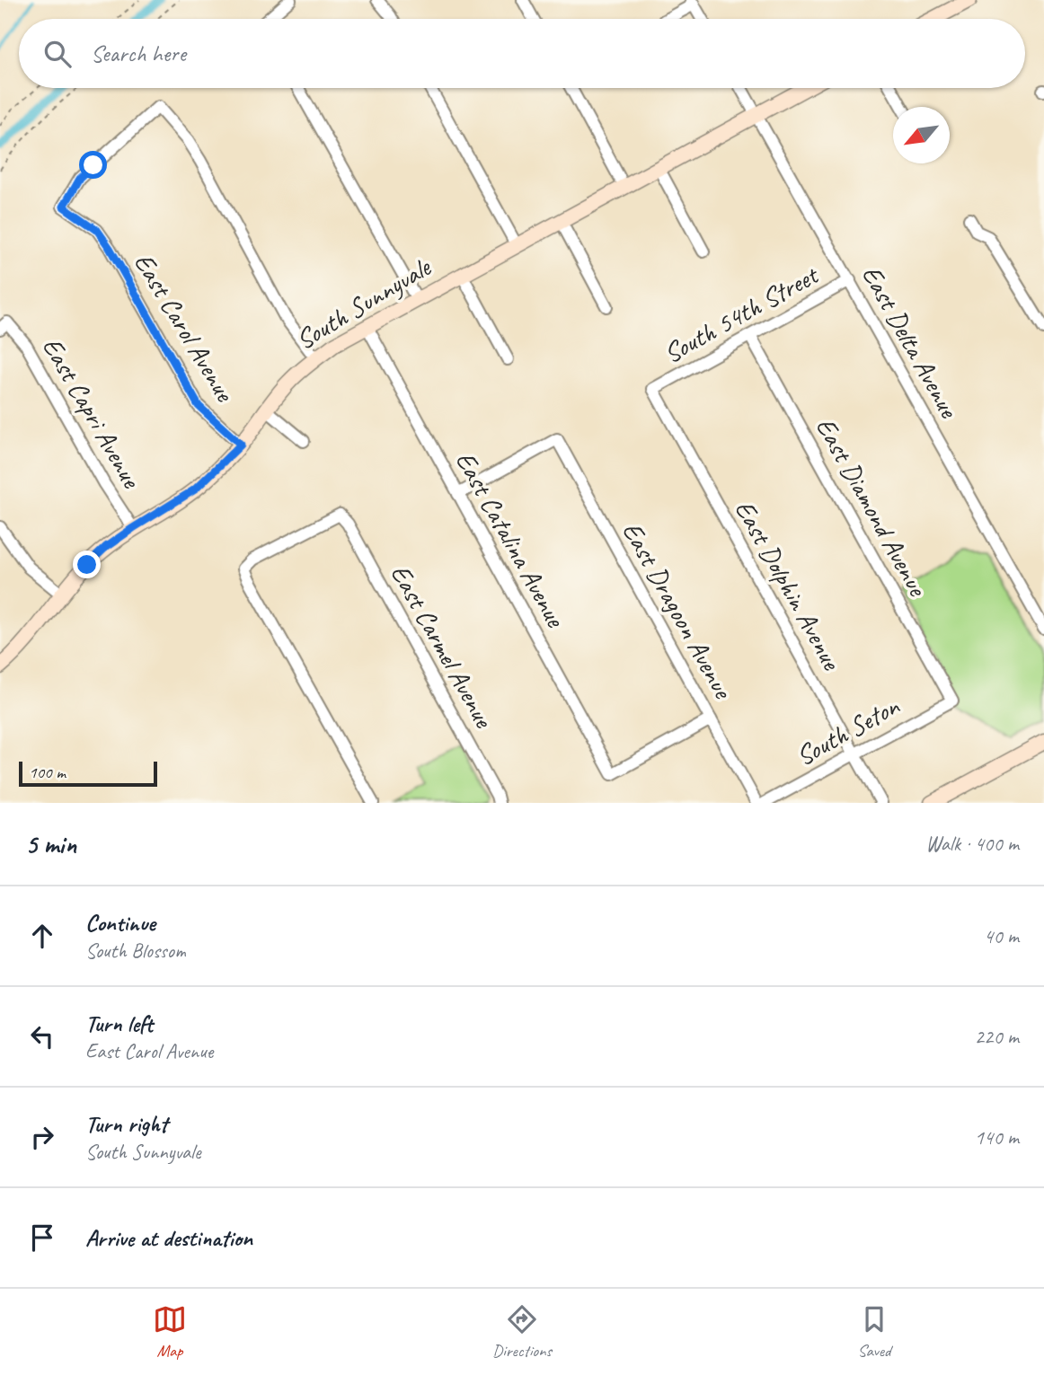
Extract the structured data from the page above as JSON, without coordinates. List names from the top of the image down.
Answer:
{
  "streets": {
    "street": [
      "South Sunnyvale",
      "South 54th Street",
      "East Carol Avenue",
      "East Delta Avenue",
      "East Capri Avenue",
      "East Diamond Avenue",
      "East Catalina Avenue",
      "East Dolphin Avenue",
      "East Dragoon Avenue",
      "East Carmel Avenue",
      "South Seton"
    ]
  },
  "crossings": [
    ["South Sunnyvale", "East Carol Avenue"],
    ["South Sunnyvale", "East Delta Avenue"],
    ["South Sunnyvale", "East Capri Avenue"],
    ["South Sunnyvale", "East Catalina Avenue"],
    ["South 54th Street", "East Delta Avenue"],
    ["South 54th Street", "East Diamond Avenue"],
    ["South 54th Street", "East Dolphin Avenue"],
    ["East Diamond Avenue", "South Seton"],
    ["East Catalina Avenue", "East Dragoon Avenue"],
    ["East Dolphin Avenue", "South Seton"]
  ],
  "scale_bar": "100 m",
  "north": "bottom left",
  "page": {
    "search": "Search here",
    "scale": "100 m",
    "heading": ["5 min", "Walk · 400 m"],
    "list": [
      ["Continue", "South Blossom", "40 m"],
      ["Turn left", "East Carol Avenue", "220 m"],
      ["Turn right", "South Sunnyvale", "140 m"],
      "Arrive at destination"
    ],
    "nav": ["Map", "Directions", "Saved"]
  }
}
